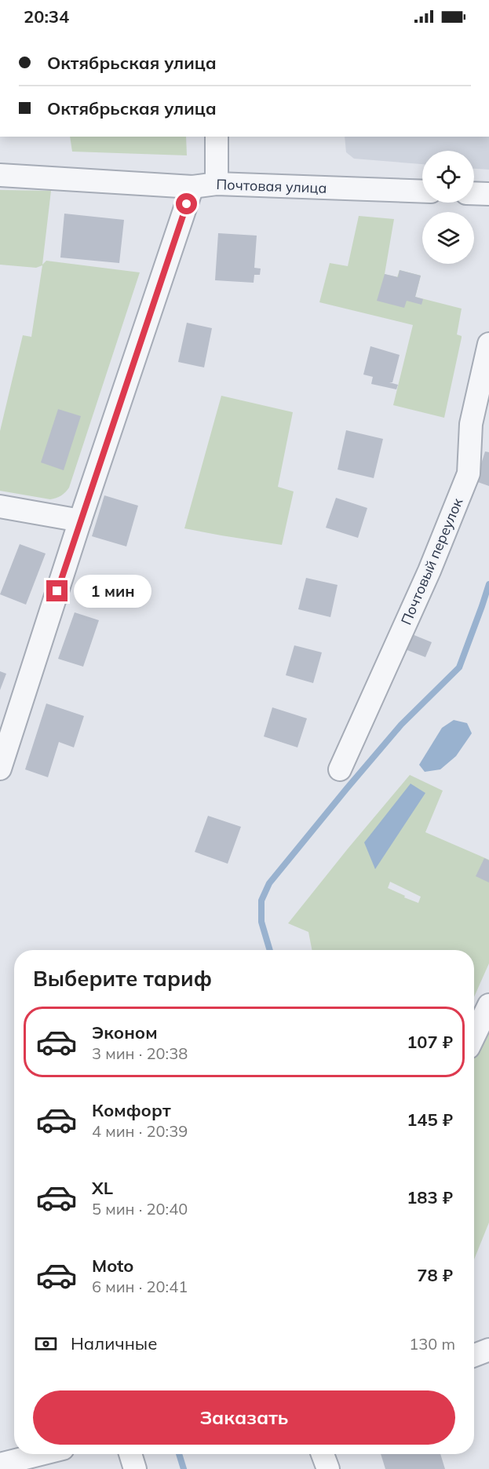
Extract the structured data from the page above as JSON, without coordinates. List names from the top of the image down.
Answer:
{
  "streets": {
    "street": ["Почтовая улица", "Почтовый переулок"]
  },
  "page": {
    "status": "20:34",
    "banner": ["Октябрьская улица", "Октябрьская улица"],
    "bubble": "1 мин",
    "heading": "Выберите тариф",
    "list": [
      {
        "name": "Эконом",
        "note": "3 мин · 20:38",
        "value": "107 ₽"
      },
      {
        "name": "Комфорт",
        "note": "4 мин · 20:39",
        "value": "145 ₽"
      },
      {
        "name": "XL",
        "note": "5 мин · 20:40",
        "value": "183 ₽"
      },
      {
        "name": "Moto",
        "note": "6 мин · 20:41",
        "value": "78 ₽"
      }
    ],
    "pay": ["Наличные", "130 m"],
    "buttons": "Заказать"
  }
}
